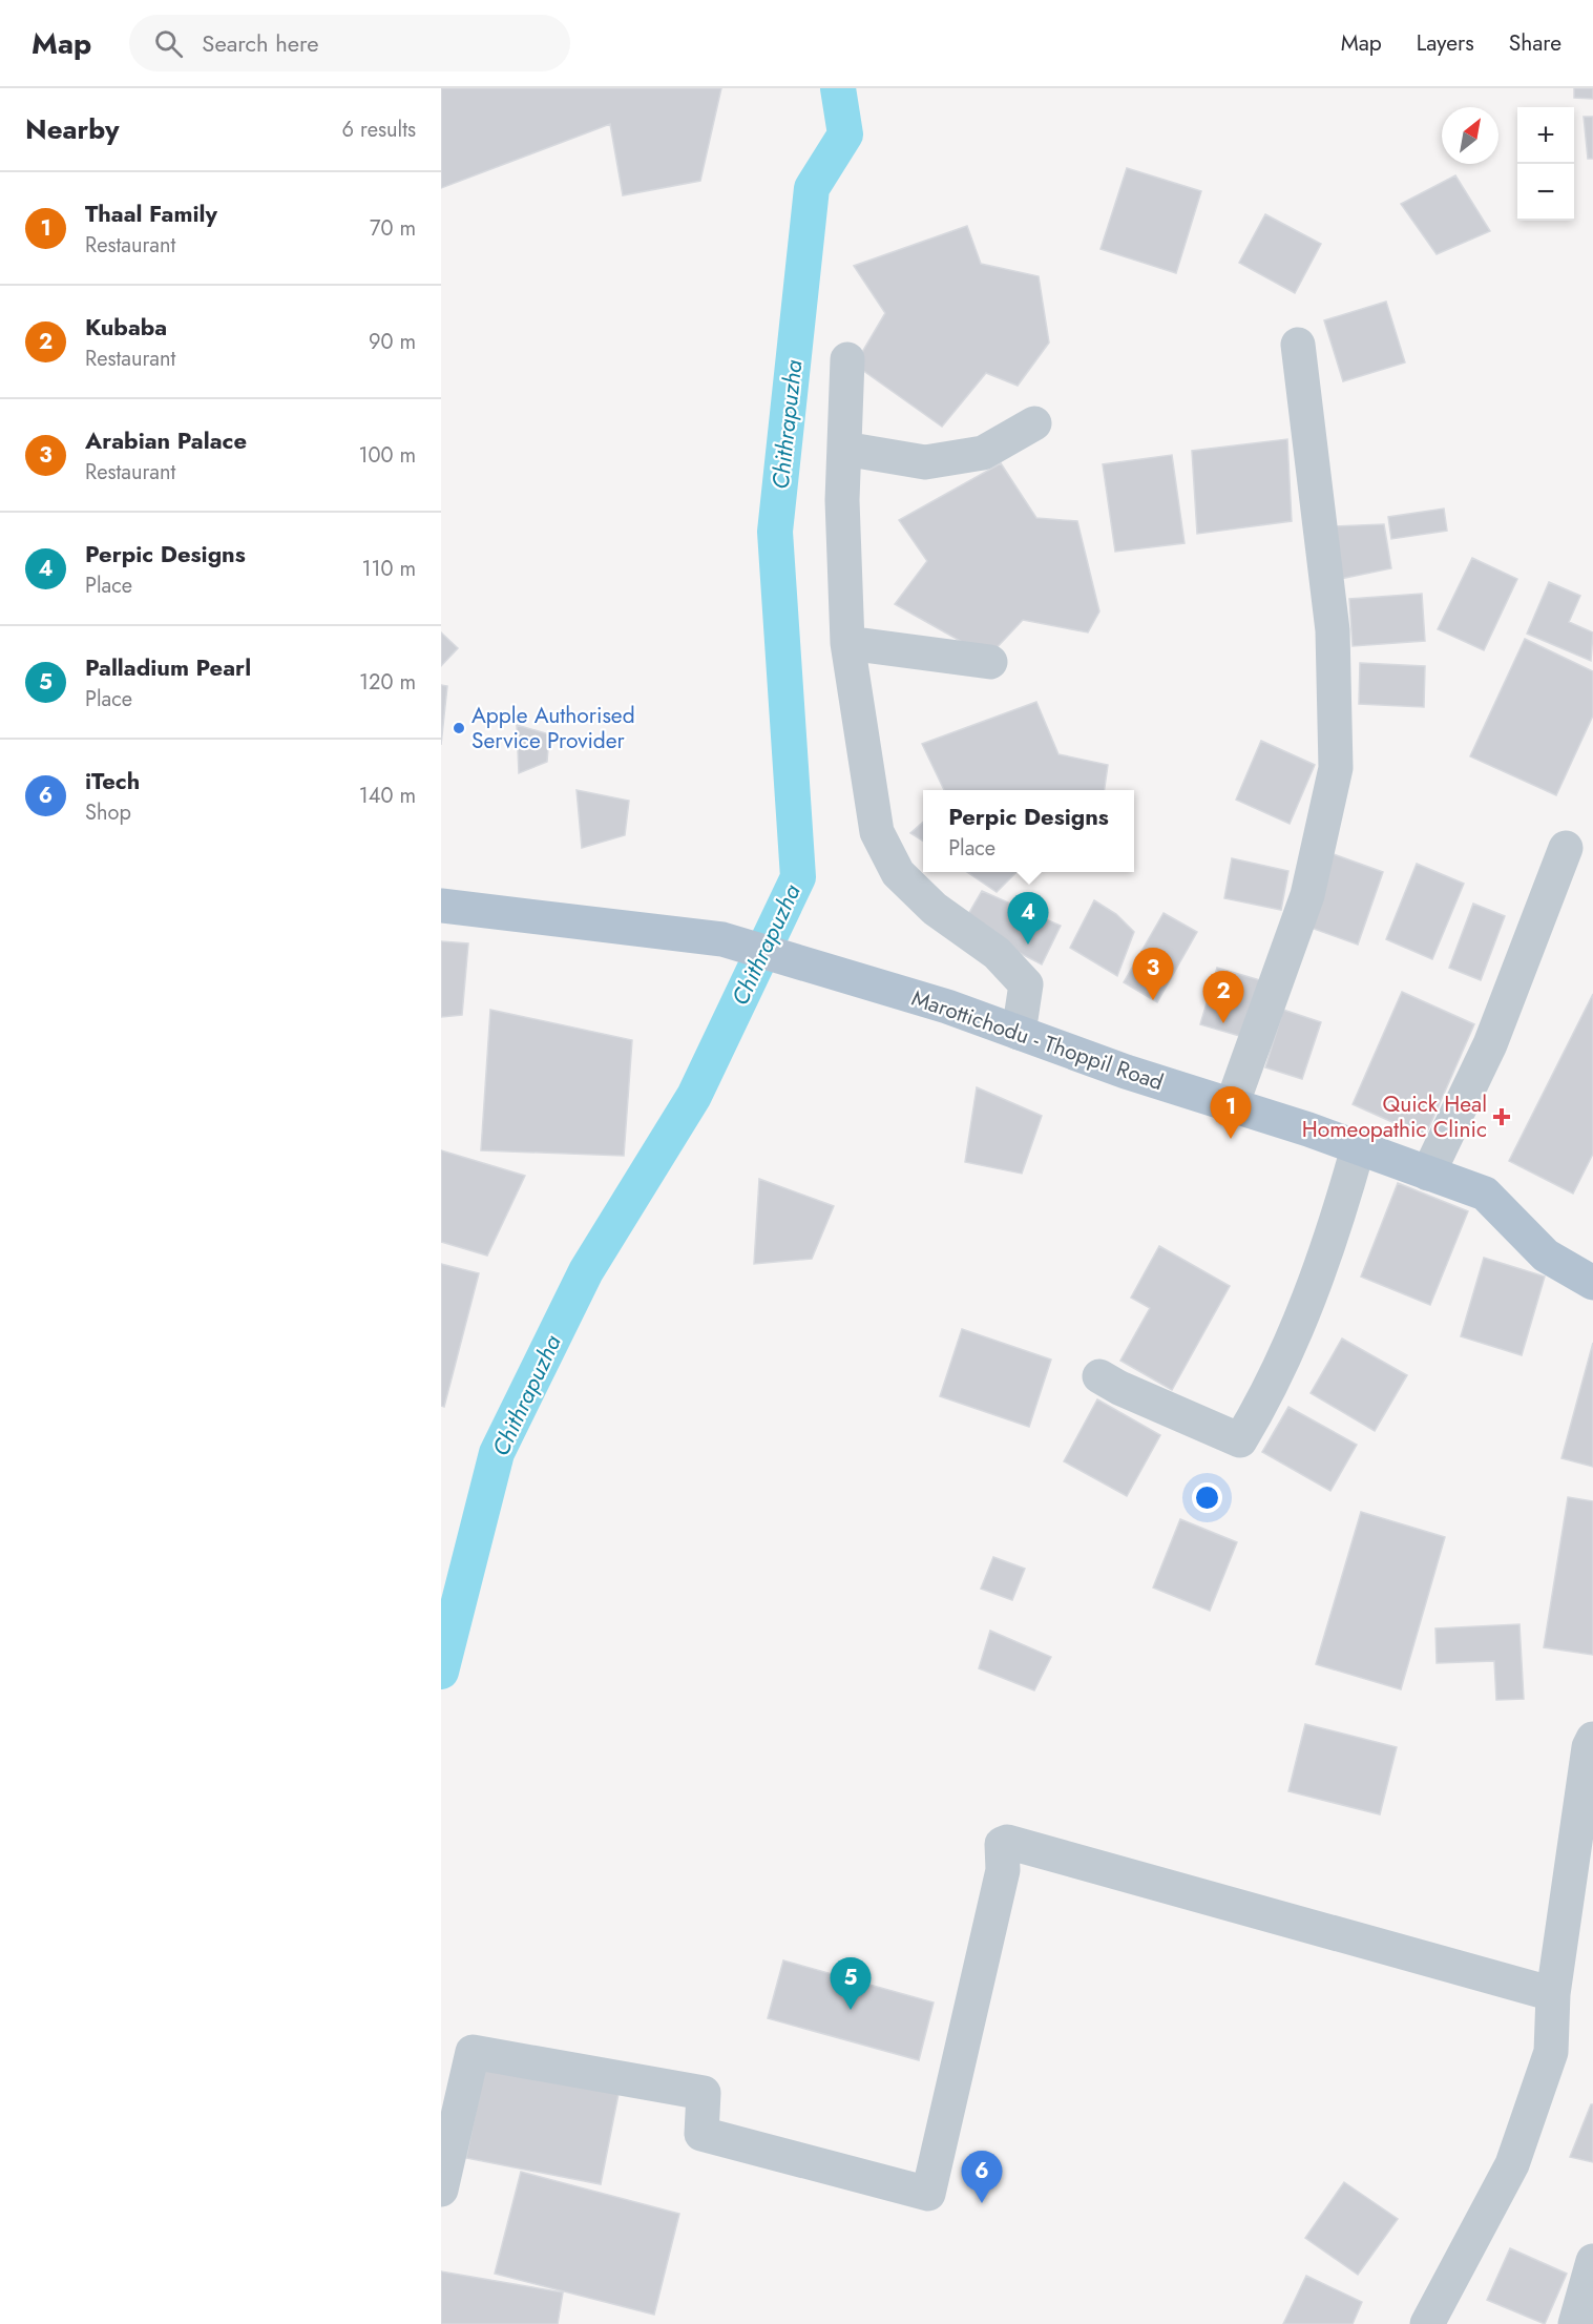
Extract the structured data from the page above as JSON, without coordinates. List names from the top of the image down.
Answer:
{
  "streets": {
    "main road": ["Marottichodu - Thoppil Road"]
  },
  "water": ["Chithrapuzha"],
  "places": {
    "other": ["Apple Authorised Service Provider"],
    "health": ["Quick Heal Homeopathic Clinic"]
  },
  "north": "top right",
  "page": {
    "header": "Map",
    "search": "Search here",
    "nav": ["Map", "Layers", "Share"],
    "heading": ["Nearby", "6 results"],
    "map_buttons": ["+", "−"],
    "list": [
      {
        "mark": "1",
        "name": "Thaal Family",
        "note": "Restaurant",
        "value": "70 m"
      },
      {
        "mark": "2",
        "name": "Kubaba",
        "note": "Restaurant",
        "value": "90 m"
      },
      {
        "mark": "3",
        "name": "Arabian Palace",
        "note": "Restaurant",
        "value": "100 m"
      },
      {
        "mark": "4",
        "name": "Perpic Designs",
        "note": "Place",
        "value": "110 m"
      },
      {
        "mark": "5",
        "name": "Palladium Pearl",
        "note": "Place",
        "value": "120 m"
      },
      {
        "mark": "6",
        "name": "iTech",
        "note": "Shop",
        "value": "140 m"
      }
    ],
    "popup": ["Perpic Designs", "Place"],
    "pins": [
      "4",
      "3",
      "2",
      "1",
      "5",
      "6"
    ]
  }
}
